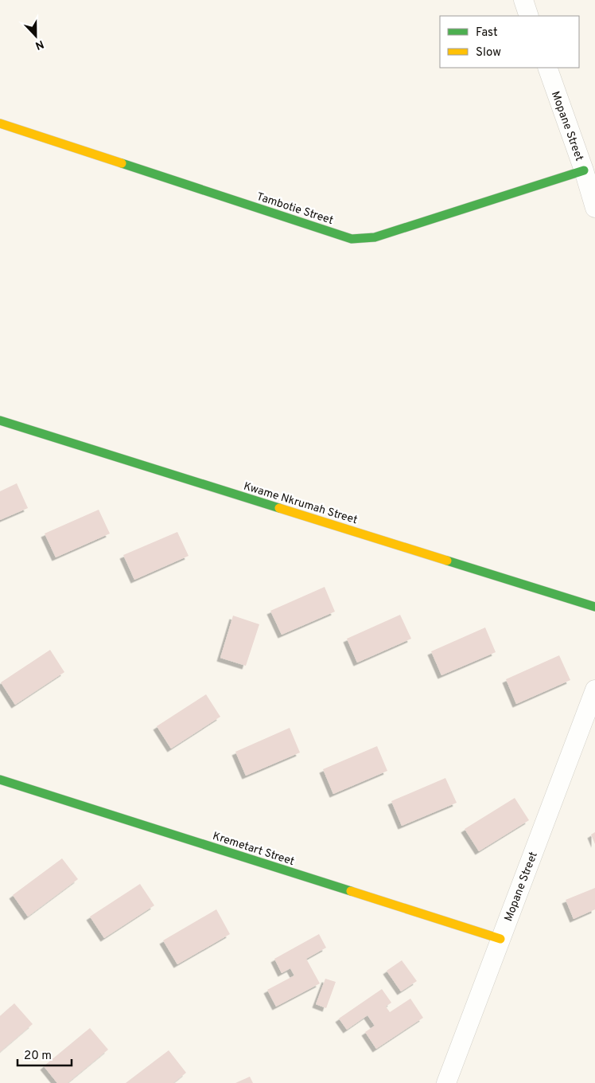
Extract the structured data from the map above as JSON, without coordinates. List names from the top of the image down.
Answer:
{
  "streets": {
    "street": [
      "Mopane Street",
      "Tambotie Street",
      "Kwame Nkrumah Street",
      "Kremetart Street"
    ]
  },
  "crossings": [
    ["Mopane Street", "Tambotie Street"],
    ["Mopane Street", "Kremetart Street"]
  ],
  "legend": ["Fast", "Slow"],
  "scale_bar": "20 m",
  "north": "bottom"
}
